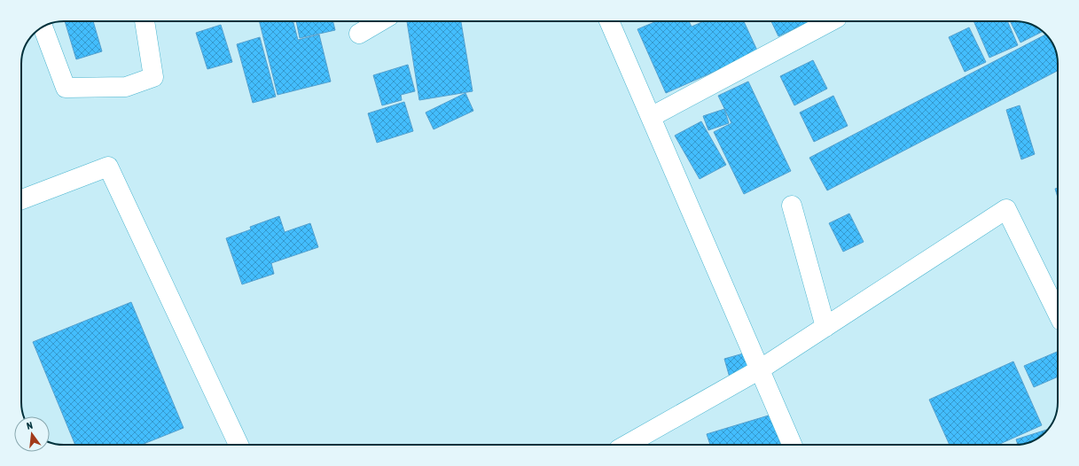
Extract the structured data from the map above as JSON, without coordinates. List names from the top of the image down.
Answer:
{
  "north": "top"
}
